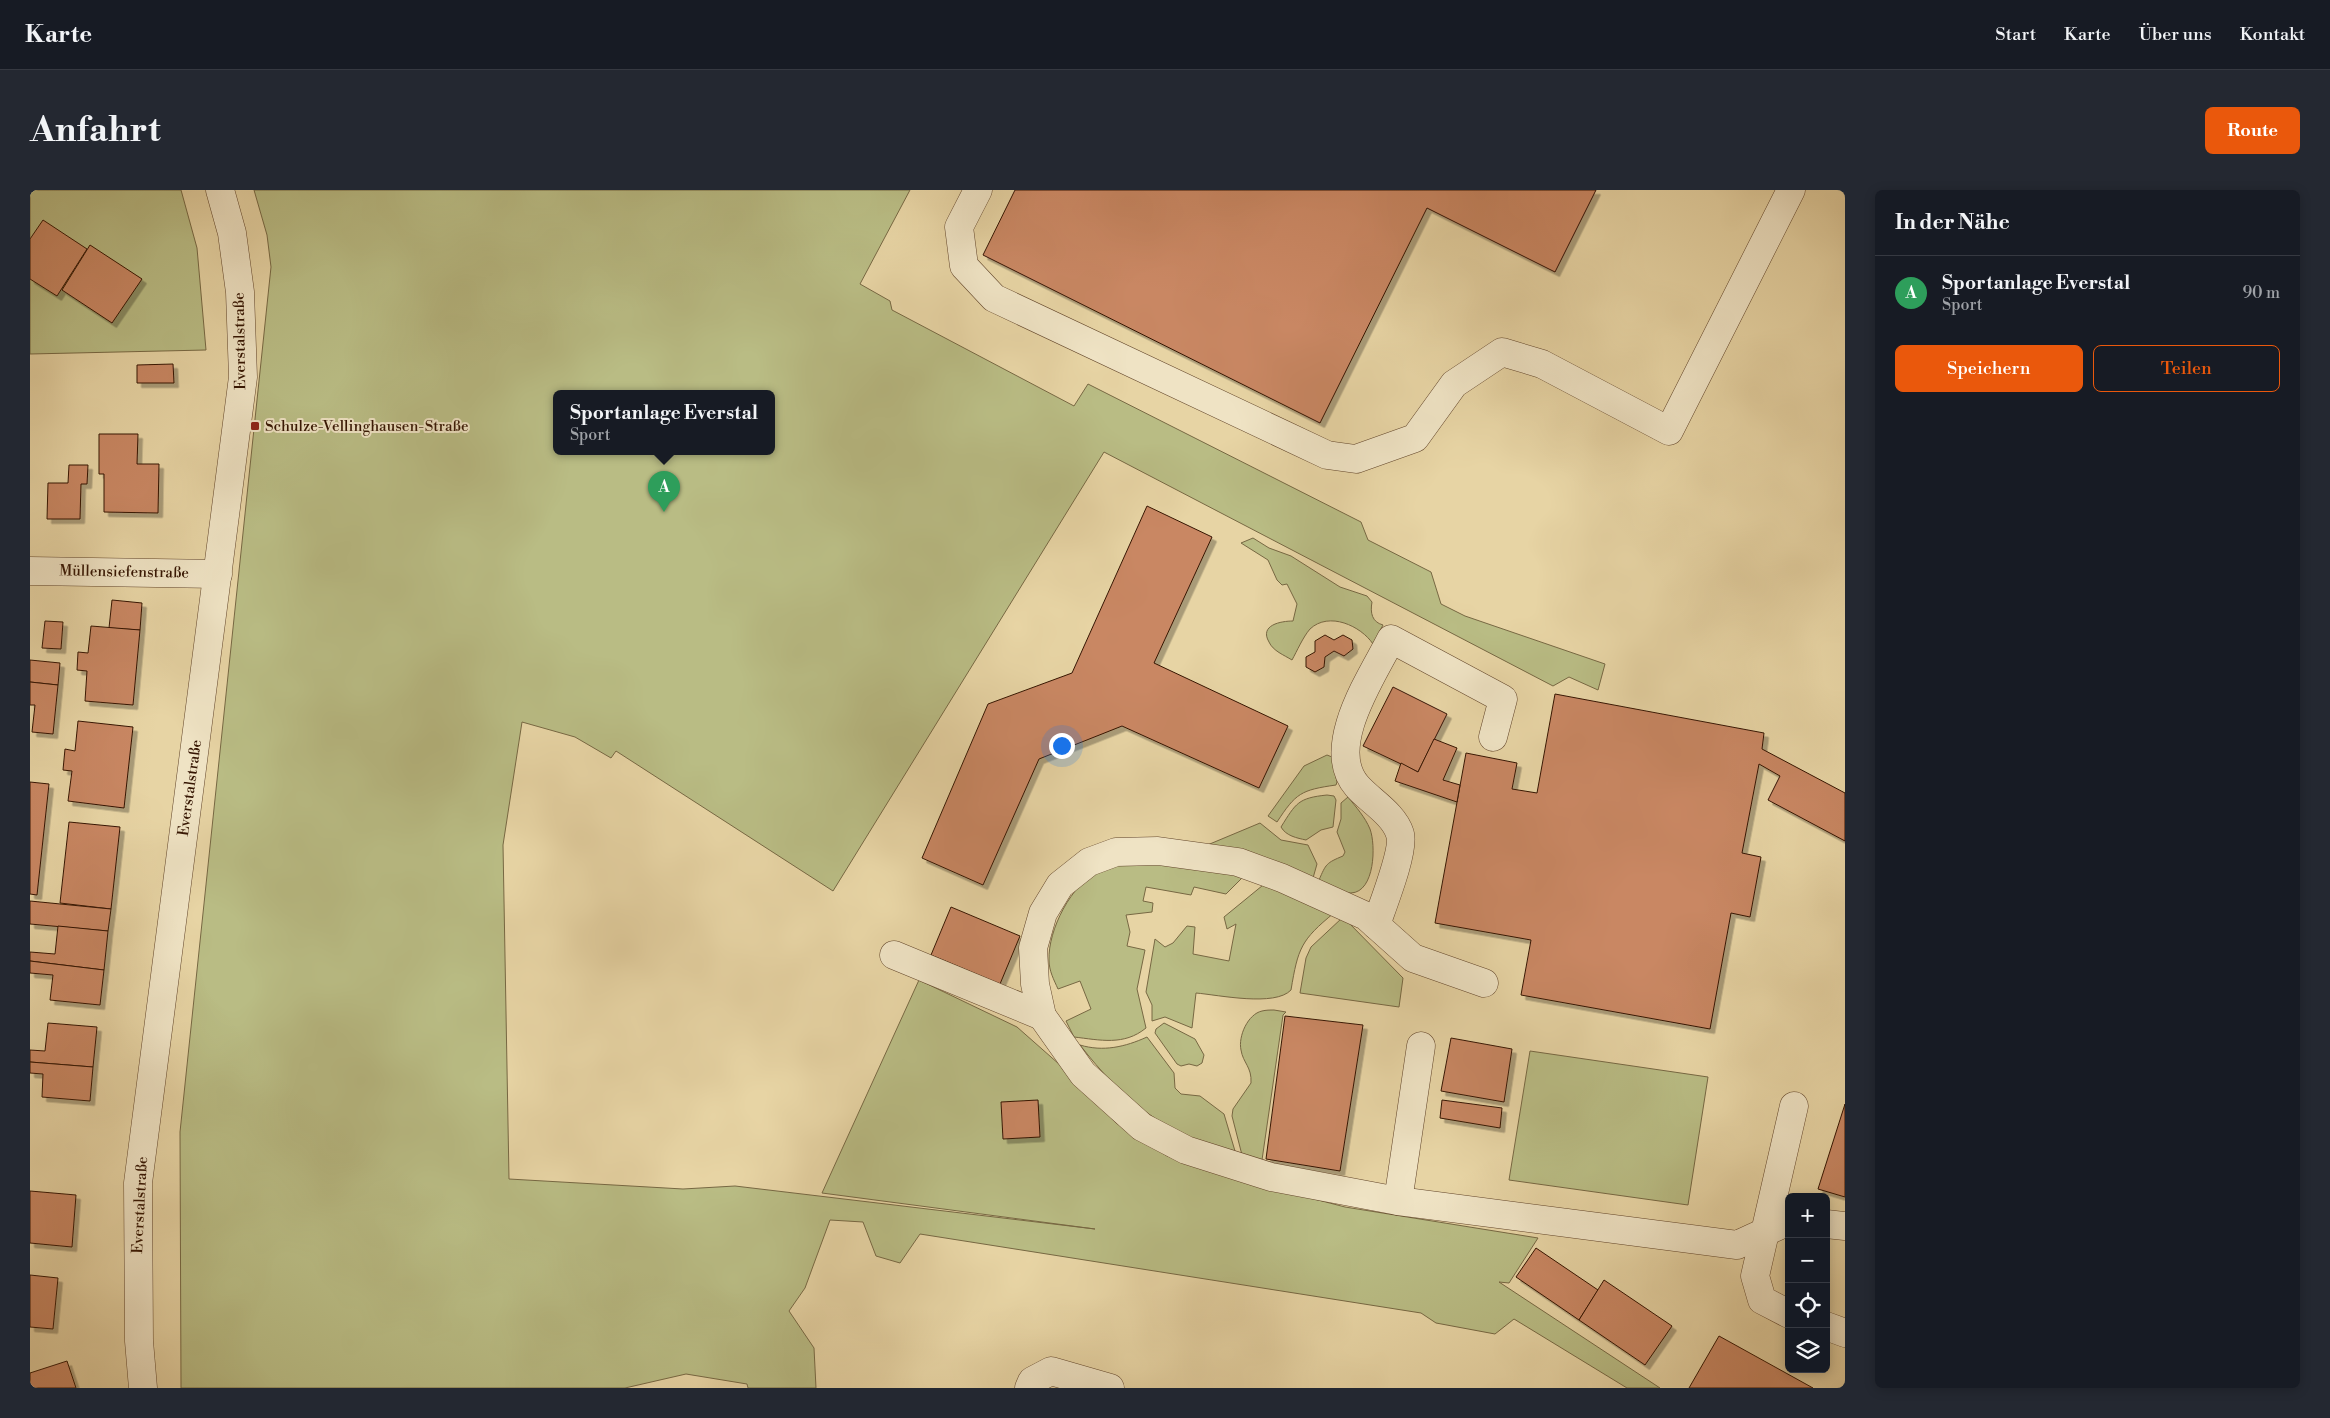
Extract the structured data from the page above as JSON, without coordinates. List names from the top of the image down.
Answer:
{
  "streets": {
    "street": ["Everstalstraße", "Müllensiefenstraße"]
  },
  "crossings": [
    ["Everstalstraße", "Müllensiefenstraße"]
  ],
  "places": {
    "transit": ["Schulze-Vellinghausen-Straße"]
  },
  "page": {
    "header": "Karte",
    "nav": [
      "Start",
      "Karte",
      "Über uns",
      "Kontakt"
    ],
    "buttons": [
      "Route",
      ["Speichern", "Teilen"]
    ],
    "title": "Anfahrt",
    "heading": "In der Nähe",
    "list": [
      {
        "mark": "A",
        "name": "Sportanlage Everstal",
        "note": "Sport",
        "value": "90 m"
      }
    ],
    "popup": ["Sportanlage Everstal", "Sport"],
    "pins": "A",
    "map_buttons": ["+", "−"]
  }
}
